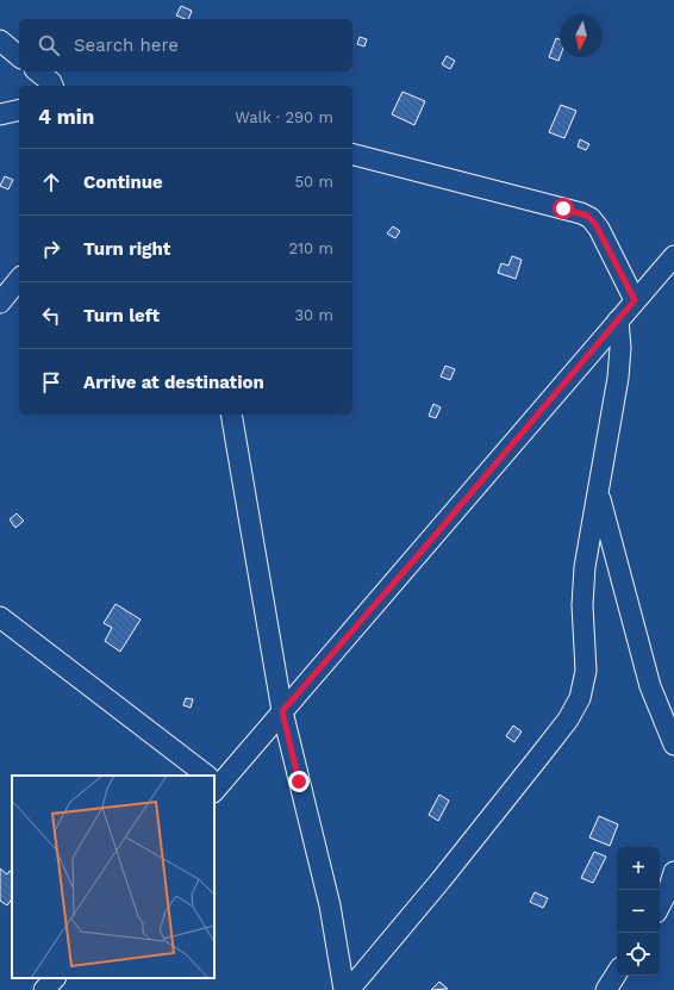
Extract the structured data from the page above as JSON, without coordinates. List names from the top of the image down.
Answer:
{
  "north": "bottom",
  "page": {
    "search": "Search here",
    "heading": ["4 min", "Walk · 290 m"],
    "list": [
      ["Continue", "50 m"],
      ["Turn right", "210 m"],
      ["Turn left", "30 m"],
      "Arrive at destination"
    ],
    "map_buttons": ["+", "−"]
  }
}
